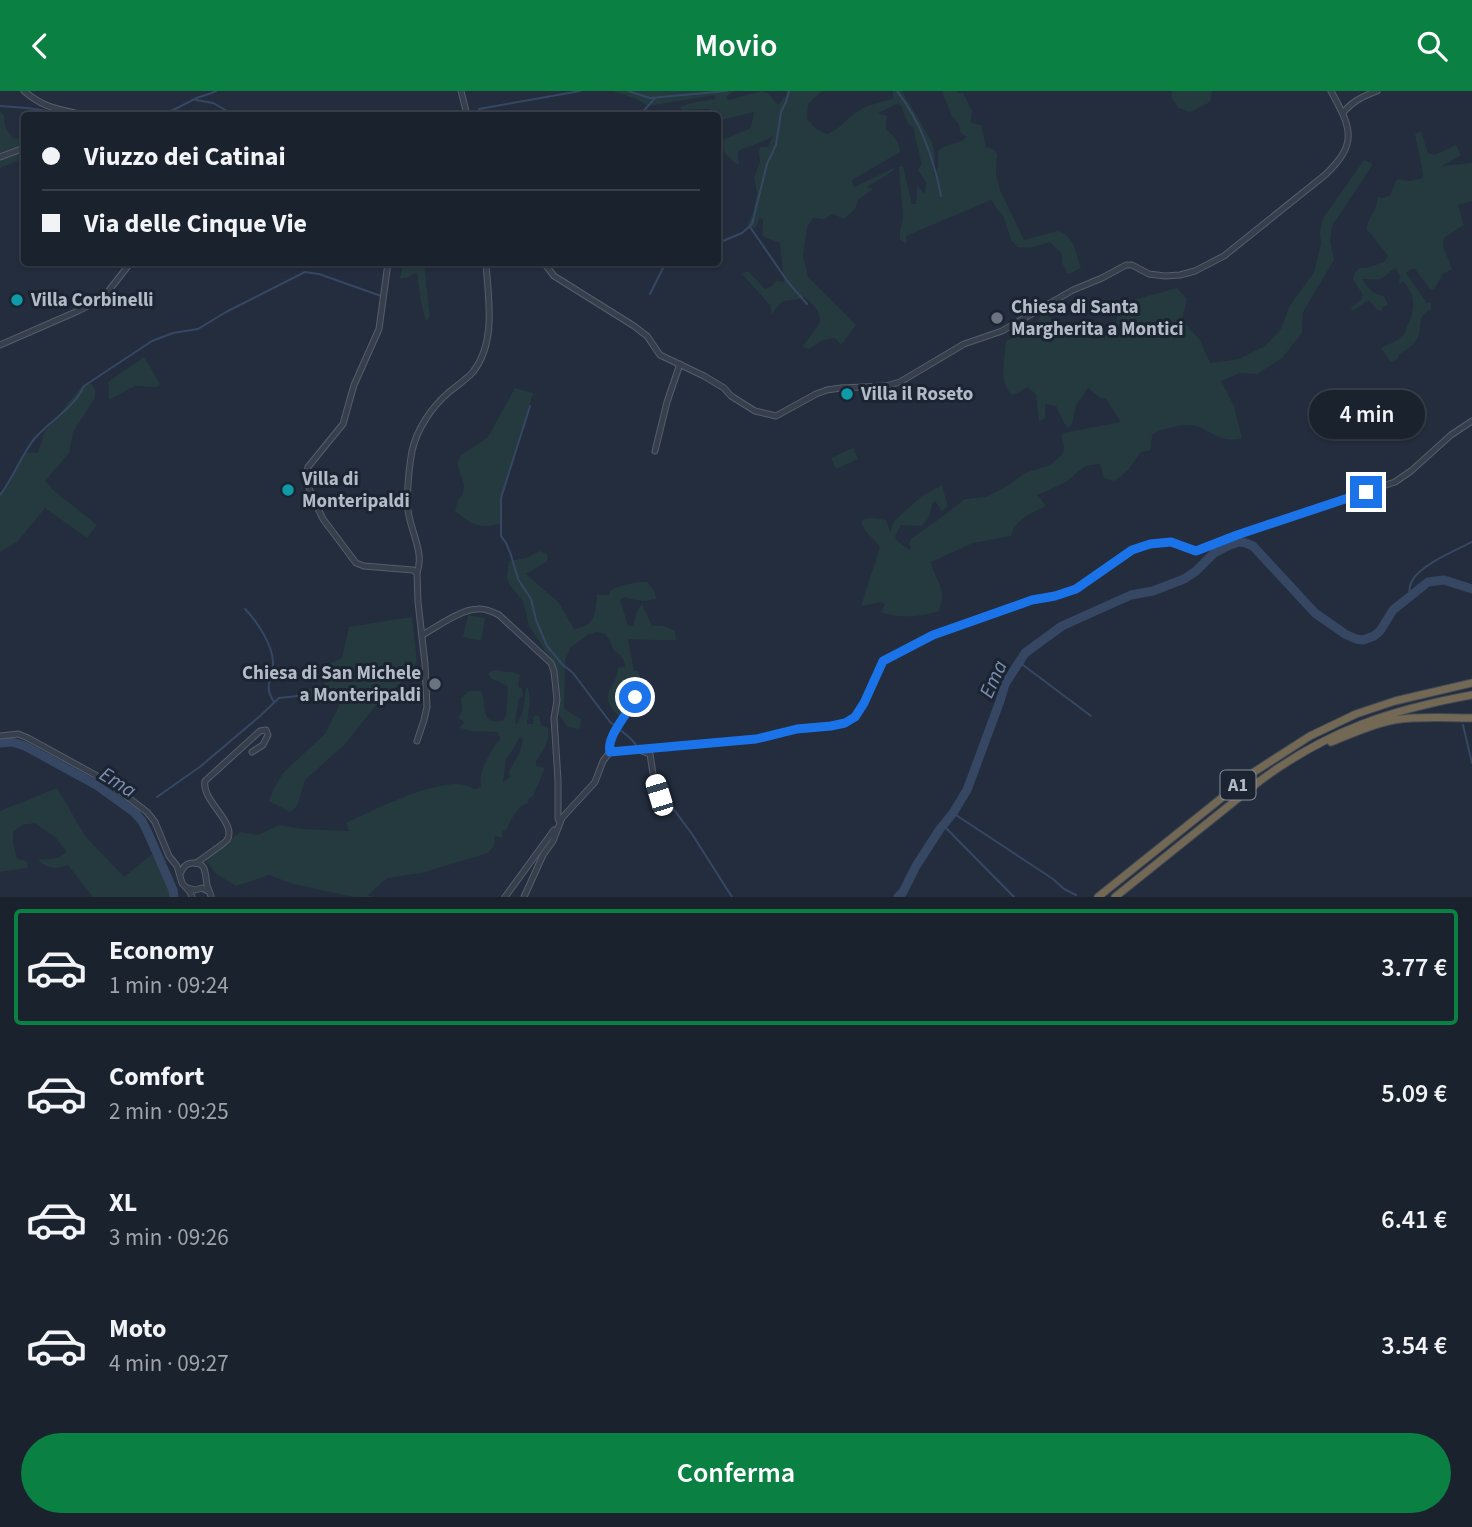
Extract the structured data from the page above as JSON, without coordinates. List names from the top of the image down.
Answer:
{
  "streets": {
    "highway": ["A1"]
  },
  "water": ["Ema"],
  "places": [
    "Villa Corbinelli",
    "Chiesa di Santa Margherita a Montici",
    "Villa il Roseto",
    "Villa di Monteripaldi",
    "Chiesa di San Michele a Monteripaldi"
  ],
  "page": {
    "header": "Movio",
    "banner": ["Viuzzo dei Catinai", "Via delle Cinque Vie"],
    "bubble": "4 min",
    "list": [
      {
        "name": "Economy",
        "note": "1 min · 09:24",
        "value": "3.77 €"
      },
      {
        "name": "Comfort",
        "note": "2 min · 09:25",
        "value": "5.09 €"
      },
      {
        "name": "XL",
        "note": "3 min · 09:26",
        "value": "6.41 €"
      },
      {
        "name": "Moto",
        "note": "4 min · 09:27",
        "value": "3.54 €"
      }
    ],
    "buttons": "Conferma"
  }
}
